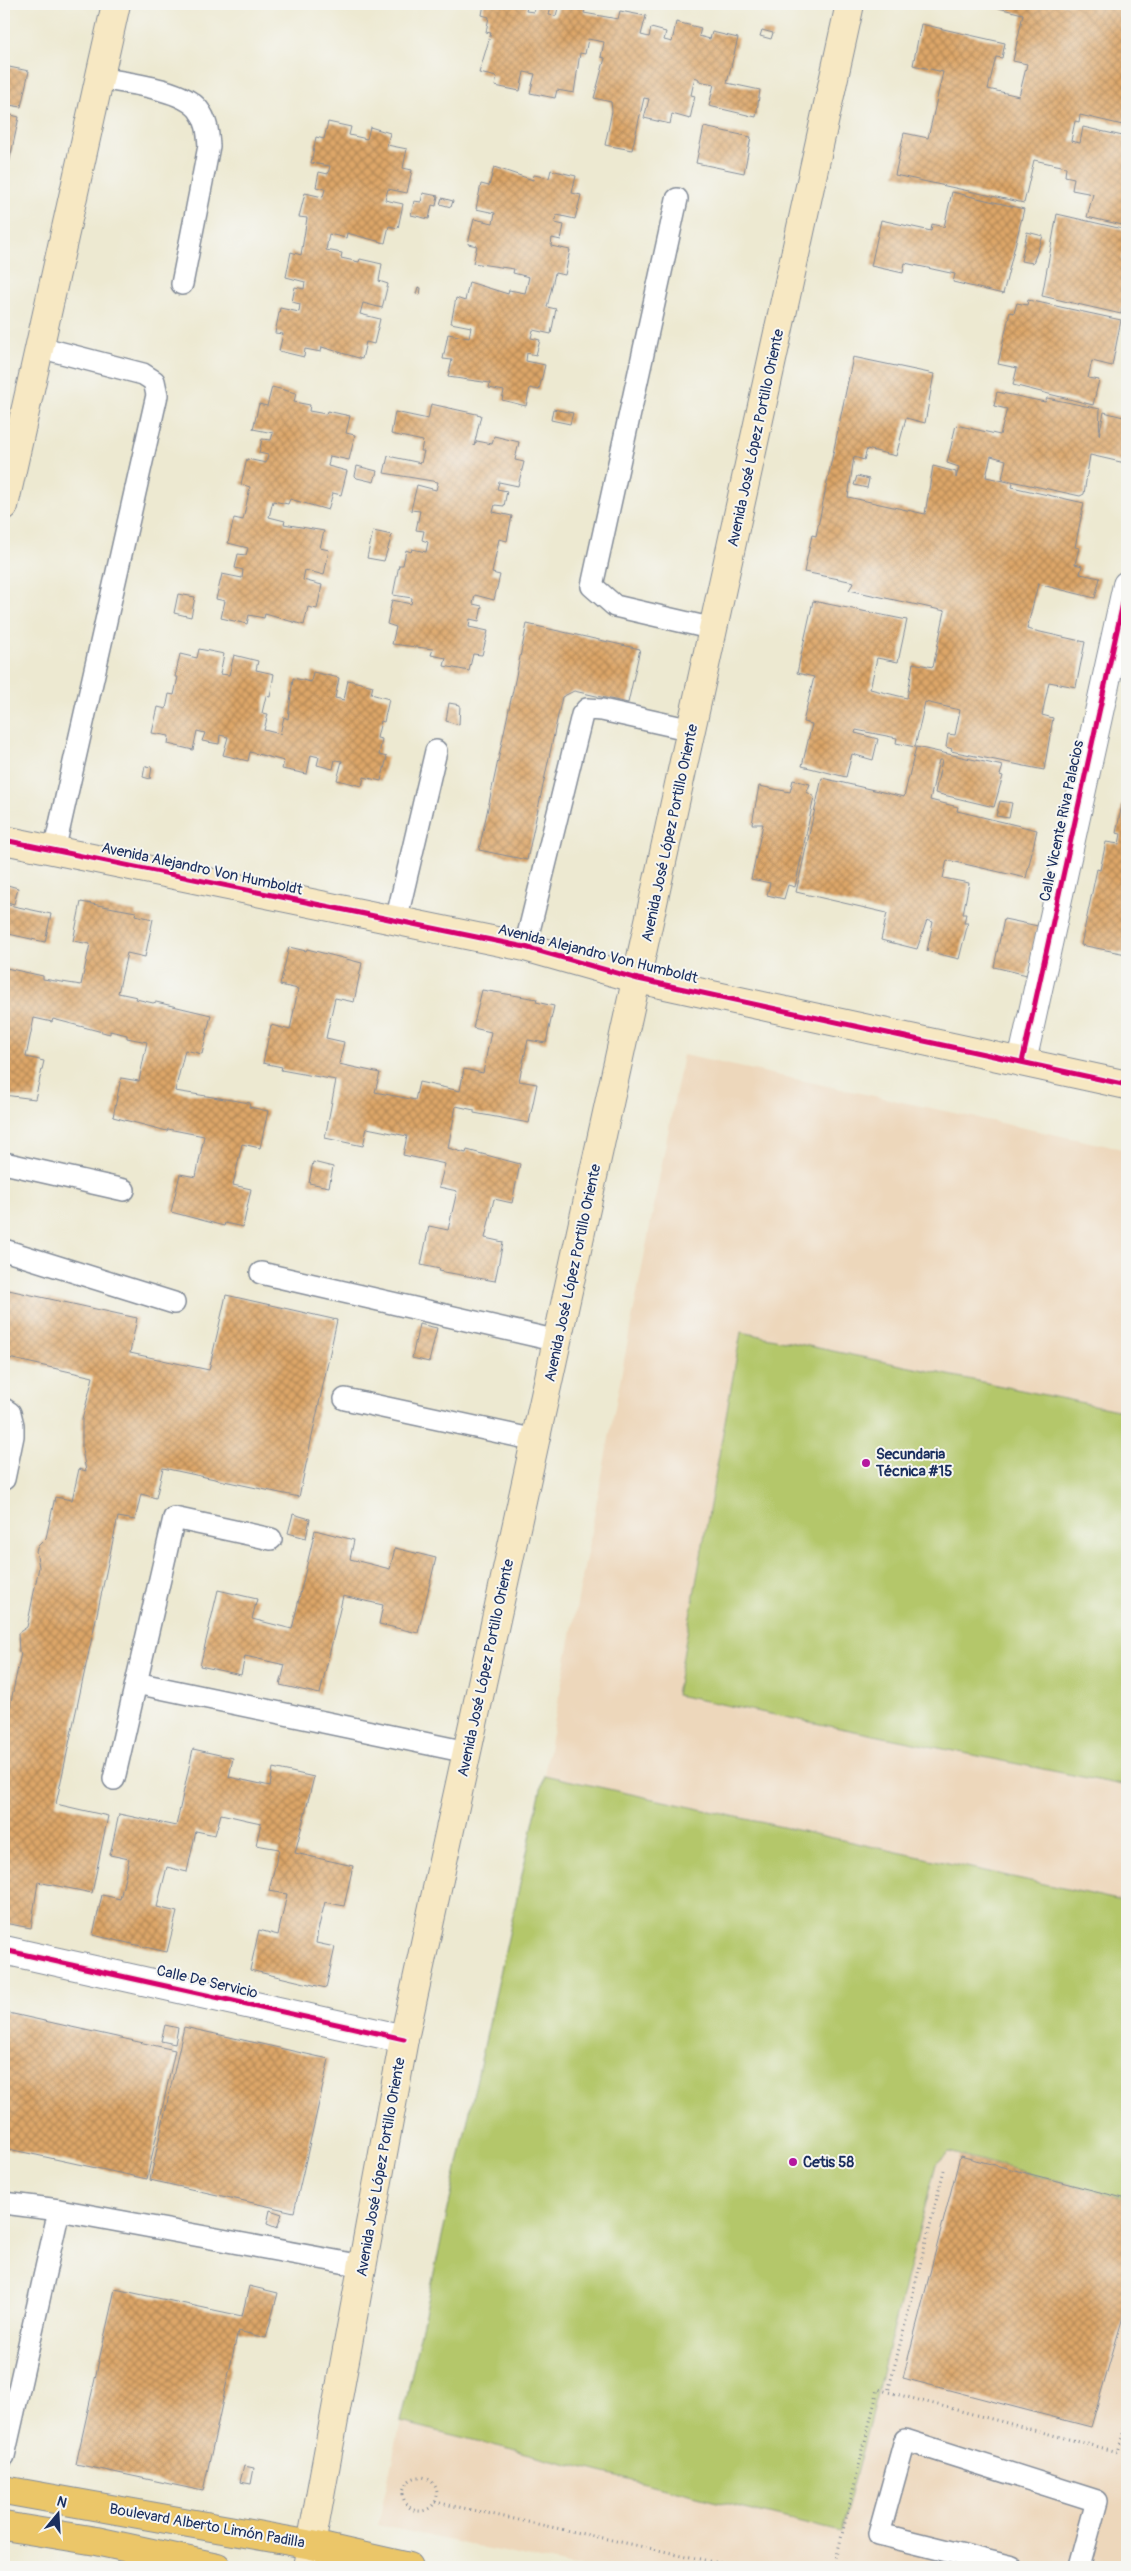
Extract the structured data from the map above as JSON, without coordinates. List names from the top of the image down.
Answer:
{
  "streets": {
    "main road": ["Avenida José López Portillo Oriente", "Avenida Alejandro Von Humboldt", "Boulevard Alberto Limón Padilla"],
    "street": ["Calle Vicente Riva Palacios", "Calle De Servicio"]
  },
  "crossings": [
    ["Avenida José López Portillo Oriente", "Avenida Alejandro Von Humboldt"],
    ["Avenida José López Portillo Oriente", "Calle De Servicio"],
    ["Avenida José López Portillo Oriente", "Boulevard Alberto Limón Padilla"],
    ["Calle Vicente Riva Palacios", "Avenida Alejandro Von Humboldt"]
  ],
  "places": ["Secundaria Técnica #15", "Cetis 58"],
  "north": "top"
}
